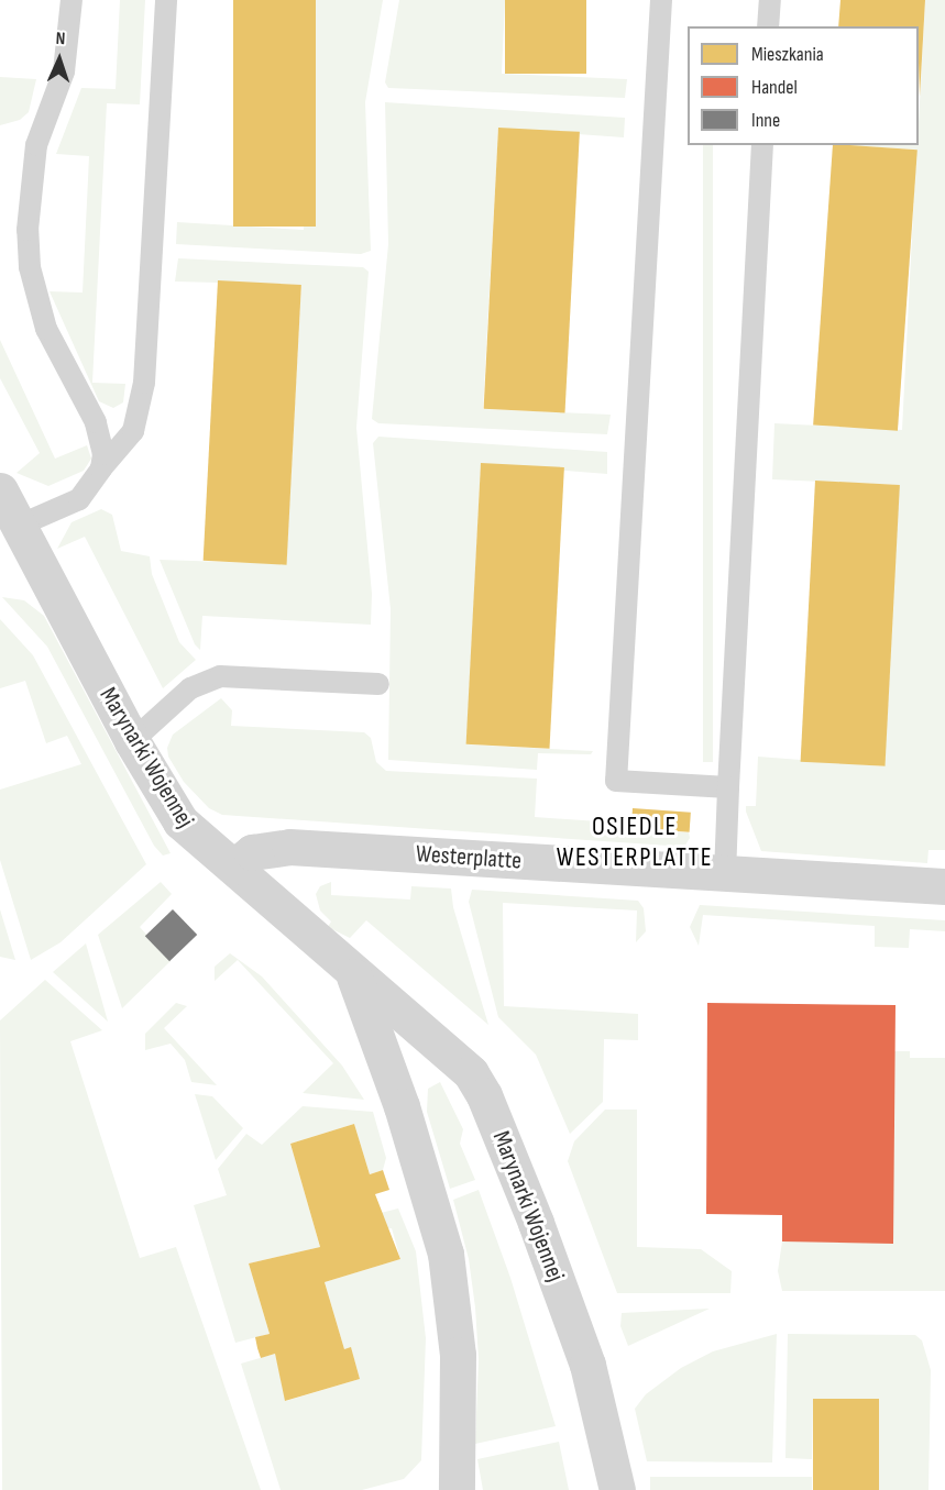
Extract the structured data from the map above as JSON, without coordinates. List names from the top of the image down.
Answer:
{
  "streets": {
    "street": ["Marynarki Wojennej", "Westerplatte"]
  },
  "crossings": [
    ["Marynarki Wojennej", "Westerplatte"]
  ],
  "districts": ["OSIEDLE WESTERPLATTE"],
  "legend": ["Mieszkania", "Handel", "Inne"],
  "north": "top"
}
